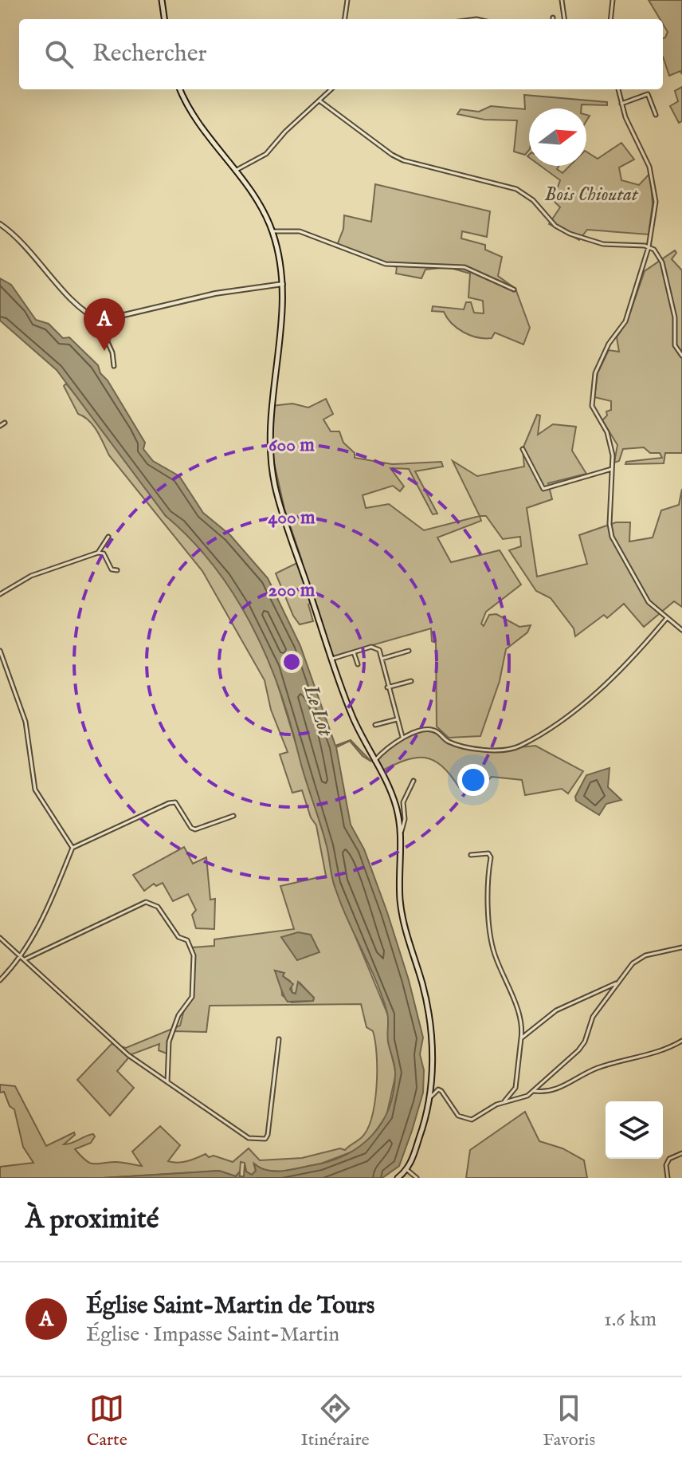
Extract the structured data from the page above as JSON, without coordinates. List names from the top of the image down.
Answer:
{
  "water": ["Le Lot"],
  "parks": ["Bois Chioutat"],
  "north": "right",
  "page": {
    "search": "Rechercher",
    "pins": "A",
    "heading": "À proximité",
    "list": [
      {
        "mark": "A",
        "name": "Église Saint-Martin de Tours",
        "note": "Église · Impasse Saint-Martin",
        "value": "1.6 km"
      }
    ],
    "nav": ["Carte", "Itinéraire", "Favoris"]
  },
  "rings": ["600 m", "400 m", "200 m"]
}
